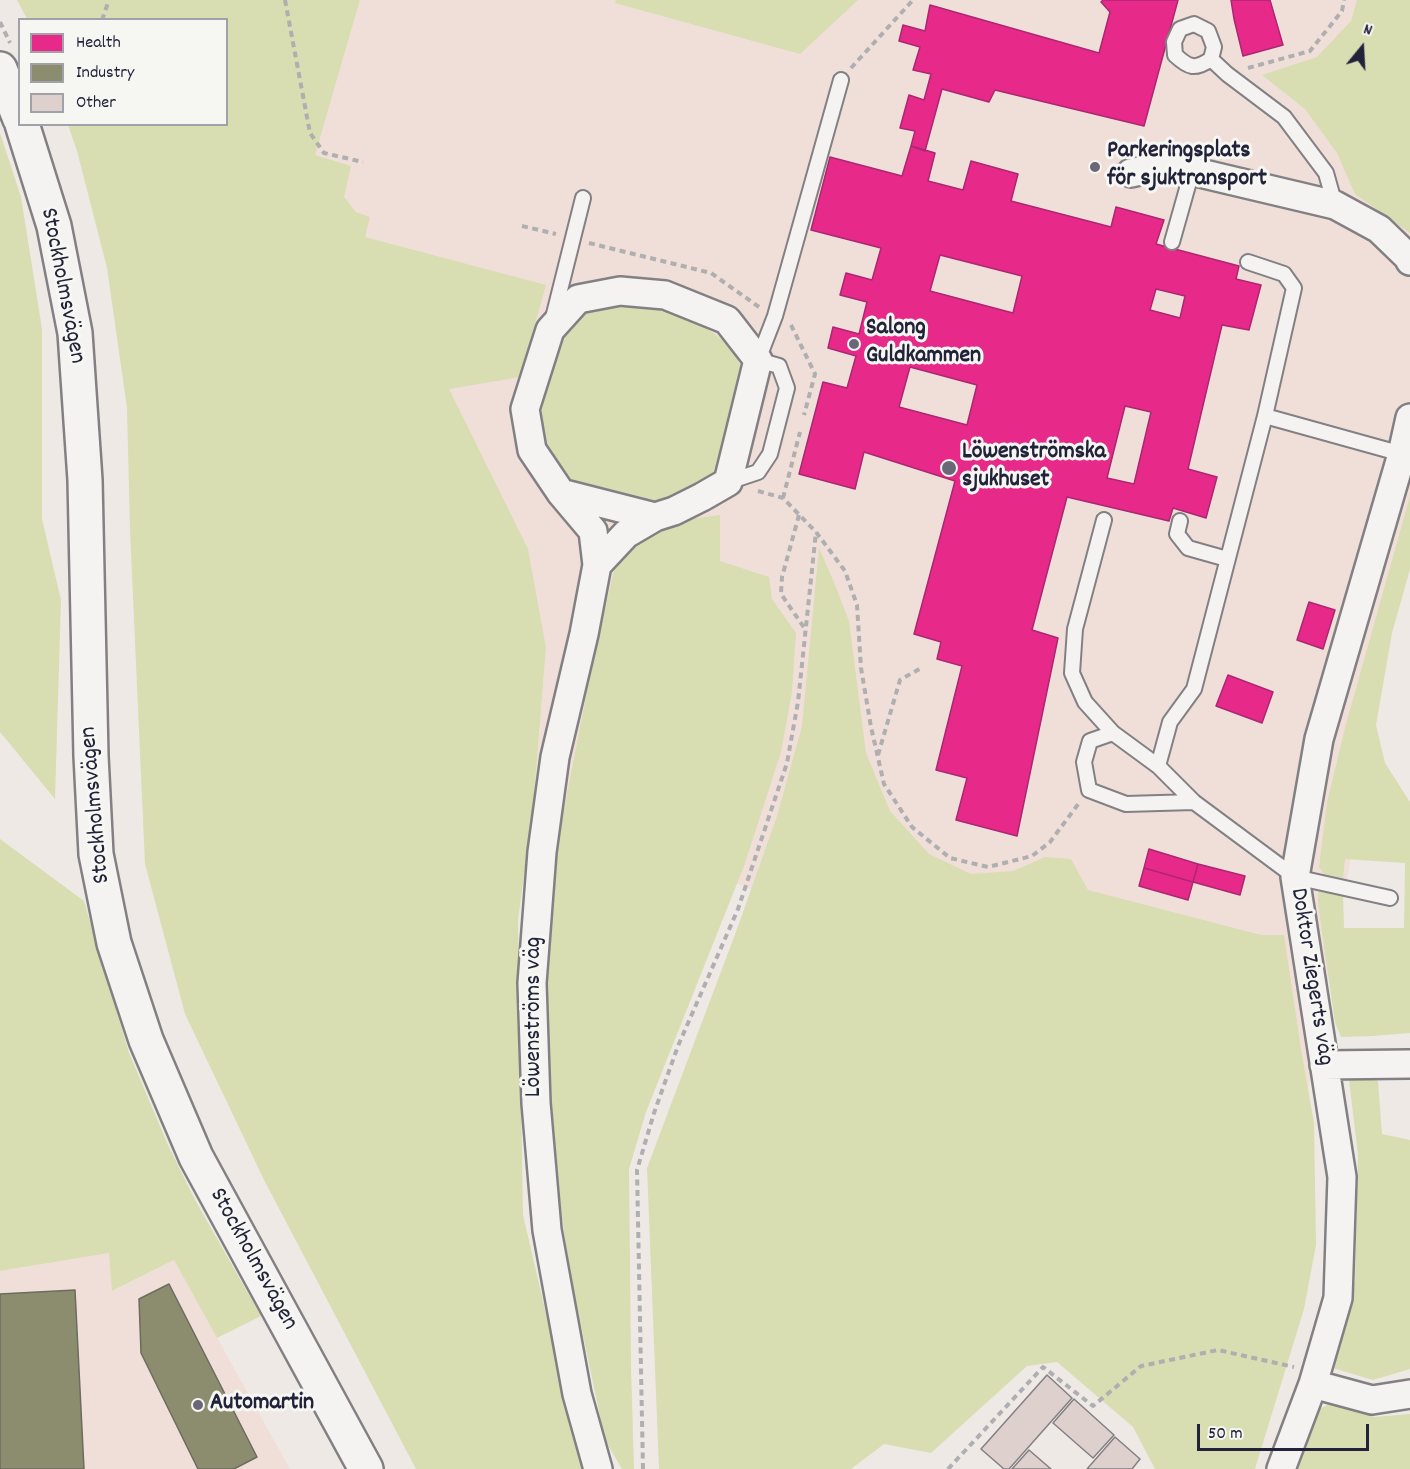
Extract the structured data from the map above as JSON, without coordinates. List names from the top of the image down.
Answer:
{
  "streets": {
    "street": ["Stockholmsvägen", "Doktor Ziegerts väg", "Löwenströms väg"]
  },
  "places": [
    "Parkeringsplats för sjuktransport",
    "Salong Guldkammen",
    "Löwenströmska sjukhuset",
    "Automartin"
  ],
  "legend": ["Health", "Industry", "Other"],
  "scale_bar": "50 m",
  "north": "top"
}
